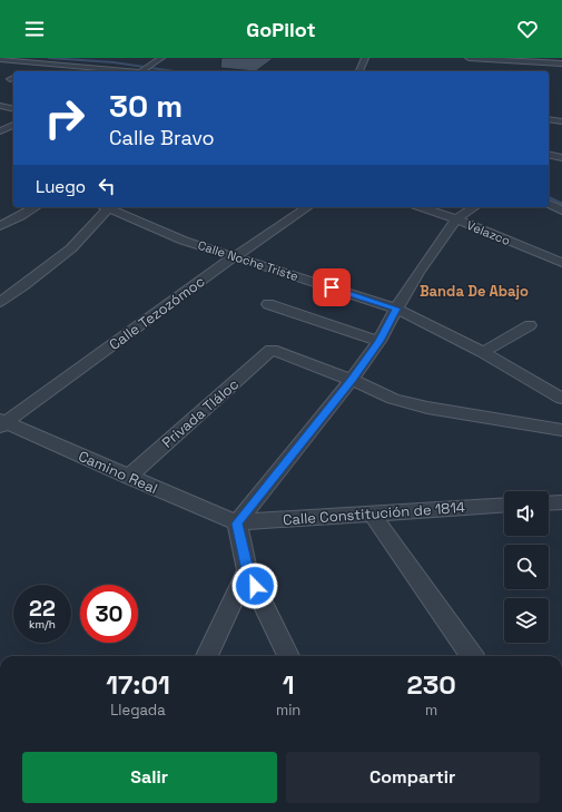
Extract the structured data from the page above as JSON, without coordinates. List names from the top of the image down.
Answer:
{
  "streets": {
    "street": [
      "Velazco",
      "Calle Noche Triste",
      "Calle Tezozómoc",
      "Privada Tláloc",
      "Camino Real",
      "Calle Constitución de 1814"
    ]
  },
  "crossings": [
    ["Calle Noche Triste", "Calle Tezozómoc"],
    ["Calle Tezozómoc", "Camino Real"],
    ["Privada Tláloc", "Camino Real"],
    ["Camino Real", "Calle Constitución de 1814"]
  ],
  "districts": ["Banda De Abajo"],
  "page": {
    "header": "GoPilot",
    "turn": ["30 m", "Calle Bravo"],
    "then": "Luego",
    "speed": "22 km/h",
    "limit": "30",
    "eta": [
      "17:01",
      "Llegada",
      "1",
      "min",
      "230",
      "m"
    ],
    "buttons": ["Salir", "Compartir"]
  }
}
